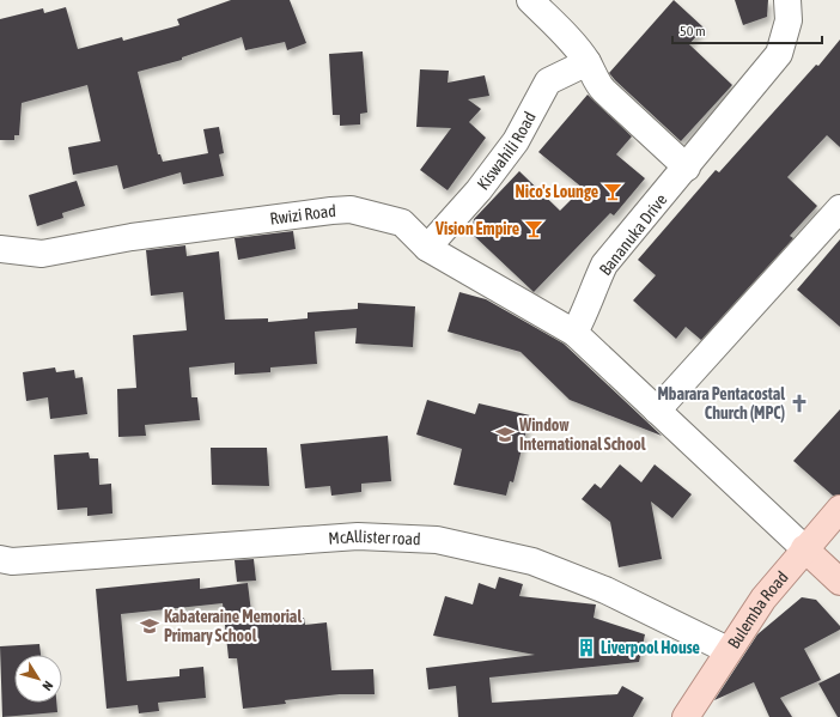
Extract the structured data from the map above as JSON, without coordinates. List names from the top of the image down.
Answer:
{
  "streets": {
    "main road": ["Bulemba Road"],
    "street": [
      "Kiswahili Road",
      "Rwizi Road",
      "Bananuka Drive",
      "McAllister road"
    ]
  },
  "crossings": [
    ["Kiswahili Road", "Rwizi Road"],
    ["Rwizi Road", "Bananuka Drive"],
    ["McAllister road", "Bulemba Road"]
  ],
  "places": {
    "bar": ["Nico's Lounge", "Vision Empire"],
    "church": ["Mbarara Pentacostal Church (MPC)"],
    "school or university": ["Window International School", "Kabateraine Memorial Primary School"],
    "building": ["Liverpool House"]
  },
  "scale_bar": "50 m",
  "north": "bottom right"
}
